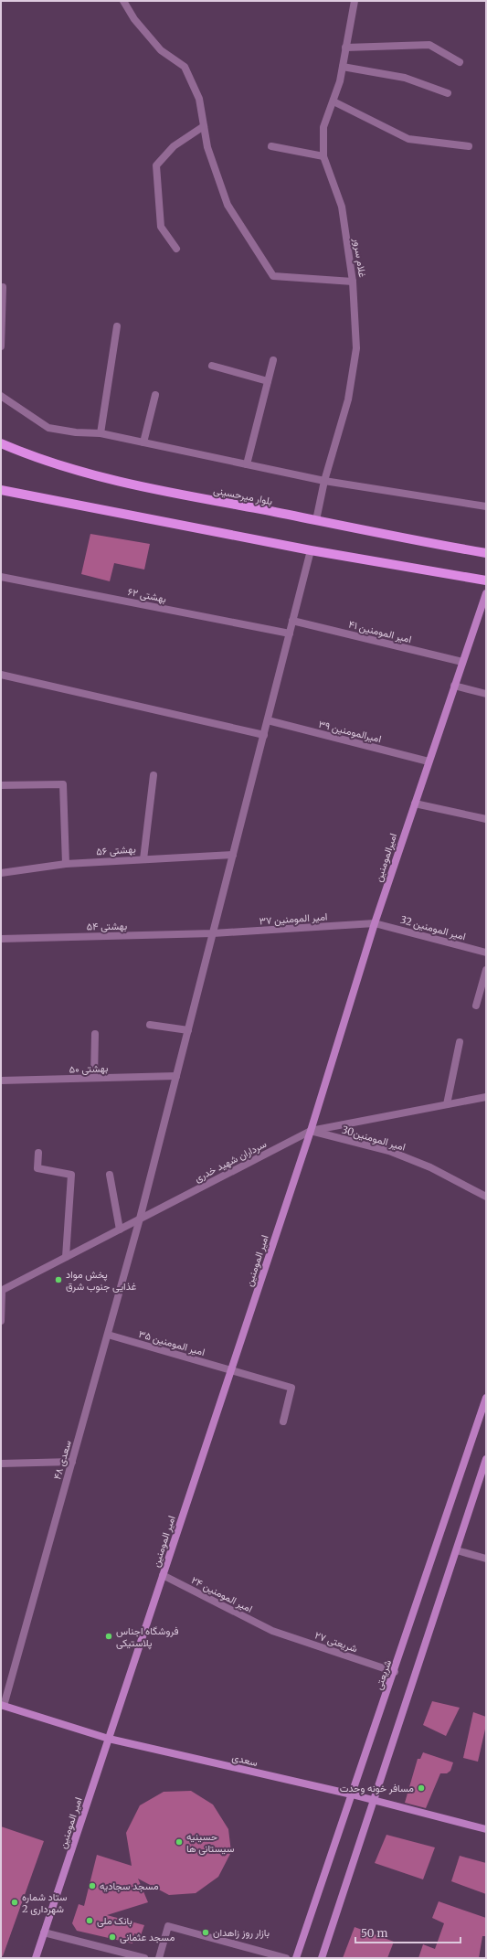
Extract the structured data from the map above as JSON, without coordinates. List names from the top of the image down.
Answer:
{
  "streets": {
    "main road": [
      "بلوار میرحسینی",
      "امیرالمومنین",
      "امیر المومنین",
      "شریعتی",
      "سعدی"
    ],
    "street": [
      "غلام سرور",
      "بهشتی ۶۲",
      "امیر المومنین ۴۱",
      "امیرالمومنین ۳۹",
      "بهشتی ۵۶",
      "امیر المومنین ۳۷",
      "بهشتی ۵۴",
      "امیر المومنین 32",
      "بهشتی ۵۰",
      "امیر المومنین30",
      "سرداران شهید خدری",
      "امیر المومنین ۳۵",
      "سعدی ۴۸",
      "امیر المومنین ۲۴",
      "شریعتی ۲۷"
    ]
  },
  "crossings": [
    ["غلام سرور", "بلوار میرحسینی"],
    ["بهشتی ۶۲", "سعدی ۴۸"],
    ["امیر المومنین ۴۱", "امیرالمومنین"],
    ["امیر المومنین ۴۱", "سعدی ۴۸"],
    ["امیرالمومنین ۳۹", "امیرالمومنین"],
    ["امیرالمومنین ۳۹", "سعدی ۴۸"],
    ["بهشتی ۵۶", "سعدی ۴۸"],
    ["امیرالمومنین", "امیر المومنین ۳۷"],
    ["امیرالمومنین", "امیر المومنین 32"],
    ["امیرالمومنین", "امیر المومنین30"],
    ["امیرالمومنین", "سرداران شهید خدری"],
    ["امیرالمومنین", "امیر المومنین"],
    ["امیر المومنین ۳۷", "بهشتی ۵۴"],
    ["امیر المومنین ۳۷", "امیر المومنین 32"],
    ["امیر المومنین ۳۷", "سعدی ۴۸"],
    ["بهشتی ۵۴", "سعدی ۴۸"],
    ["بهشتی ۵۰", "سعدی ۴۸"],
    ["امیر المومنین30", "سرداران شهید خدری"],
    ["امیر المومنین30", "امیر المومنین"],
    ["سرداران شهید خدری", "امیر المومنین"],
    ["سرداران شهید خدری", "سعدی ۴۸"],
    ["امیر المومنین", "امیر المومنین ۳۵"],
    ["امیر المومنین", "امیر المومنین ۲۴"],
    ["امیر المومنین", "سعدی"],
    ["امیر المومنین ۳۵", "سعدی ۴۸"],
    ["سعدی ۴۸", "سعدی"],
    ["امیر المومنین ۲۴", "شریعتی ۲۷"],
    ["شریعتی ۲۷", "شریعتی"],
    ["شریعتی", "سعدی"]
  ],
  "places": [
    "پخش مواد غذایی جنوب شرق",
    "فروشگاه اجناس پلاستیکی",
    "مسافر خونه وحدت",
    "حسینیه سیستانی ها",
    "مسجد سجادیه",
    "ستاد شماره 2 شهرداری",
    "بانک ملی",
    "بازار روز زاهدان",
    "مسجد عثمانی"
  ],
  "scale_bar": "50 m"
}
